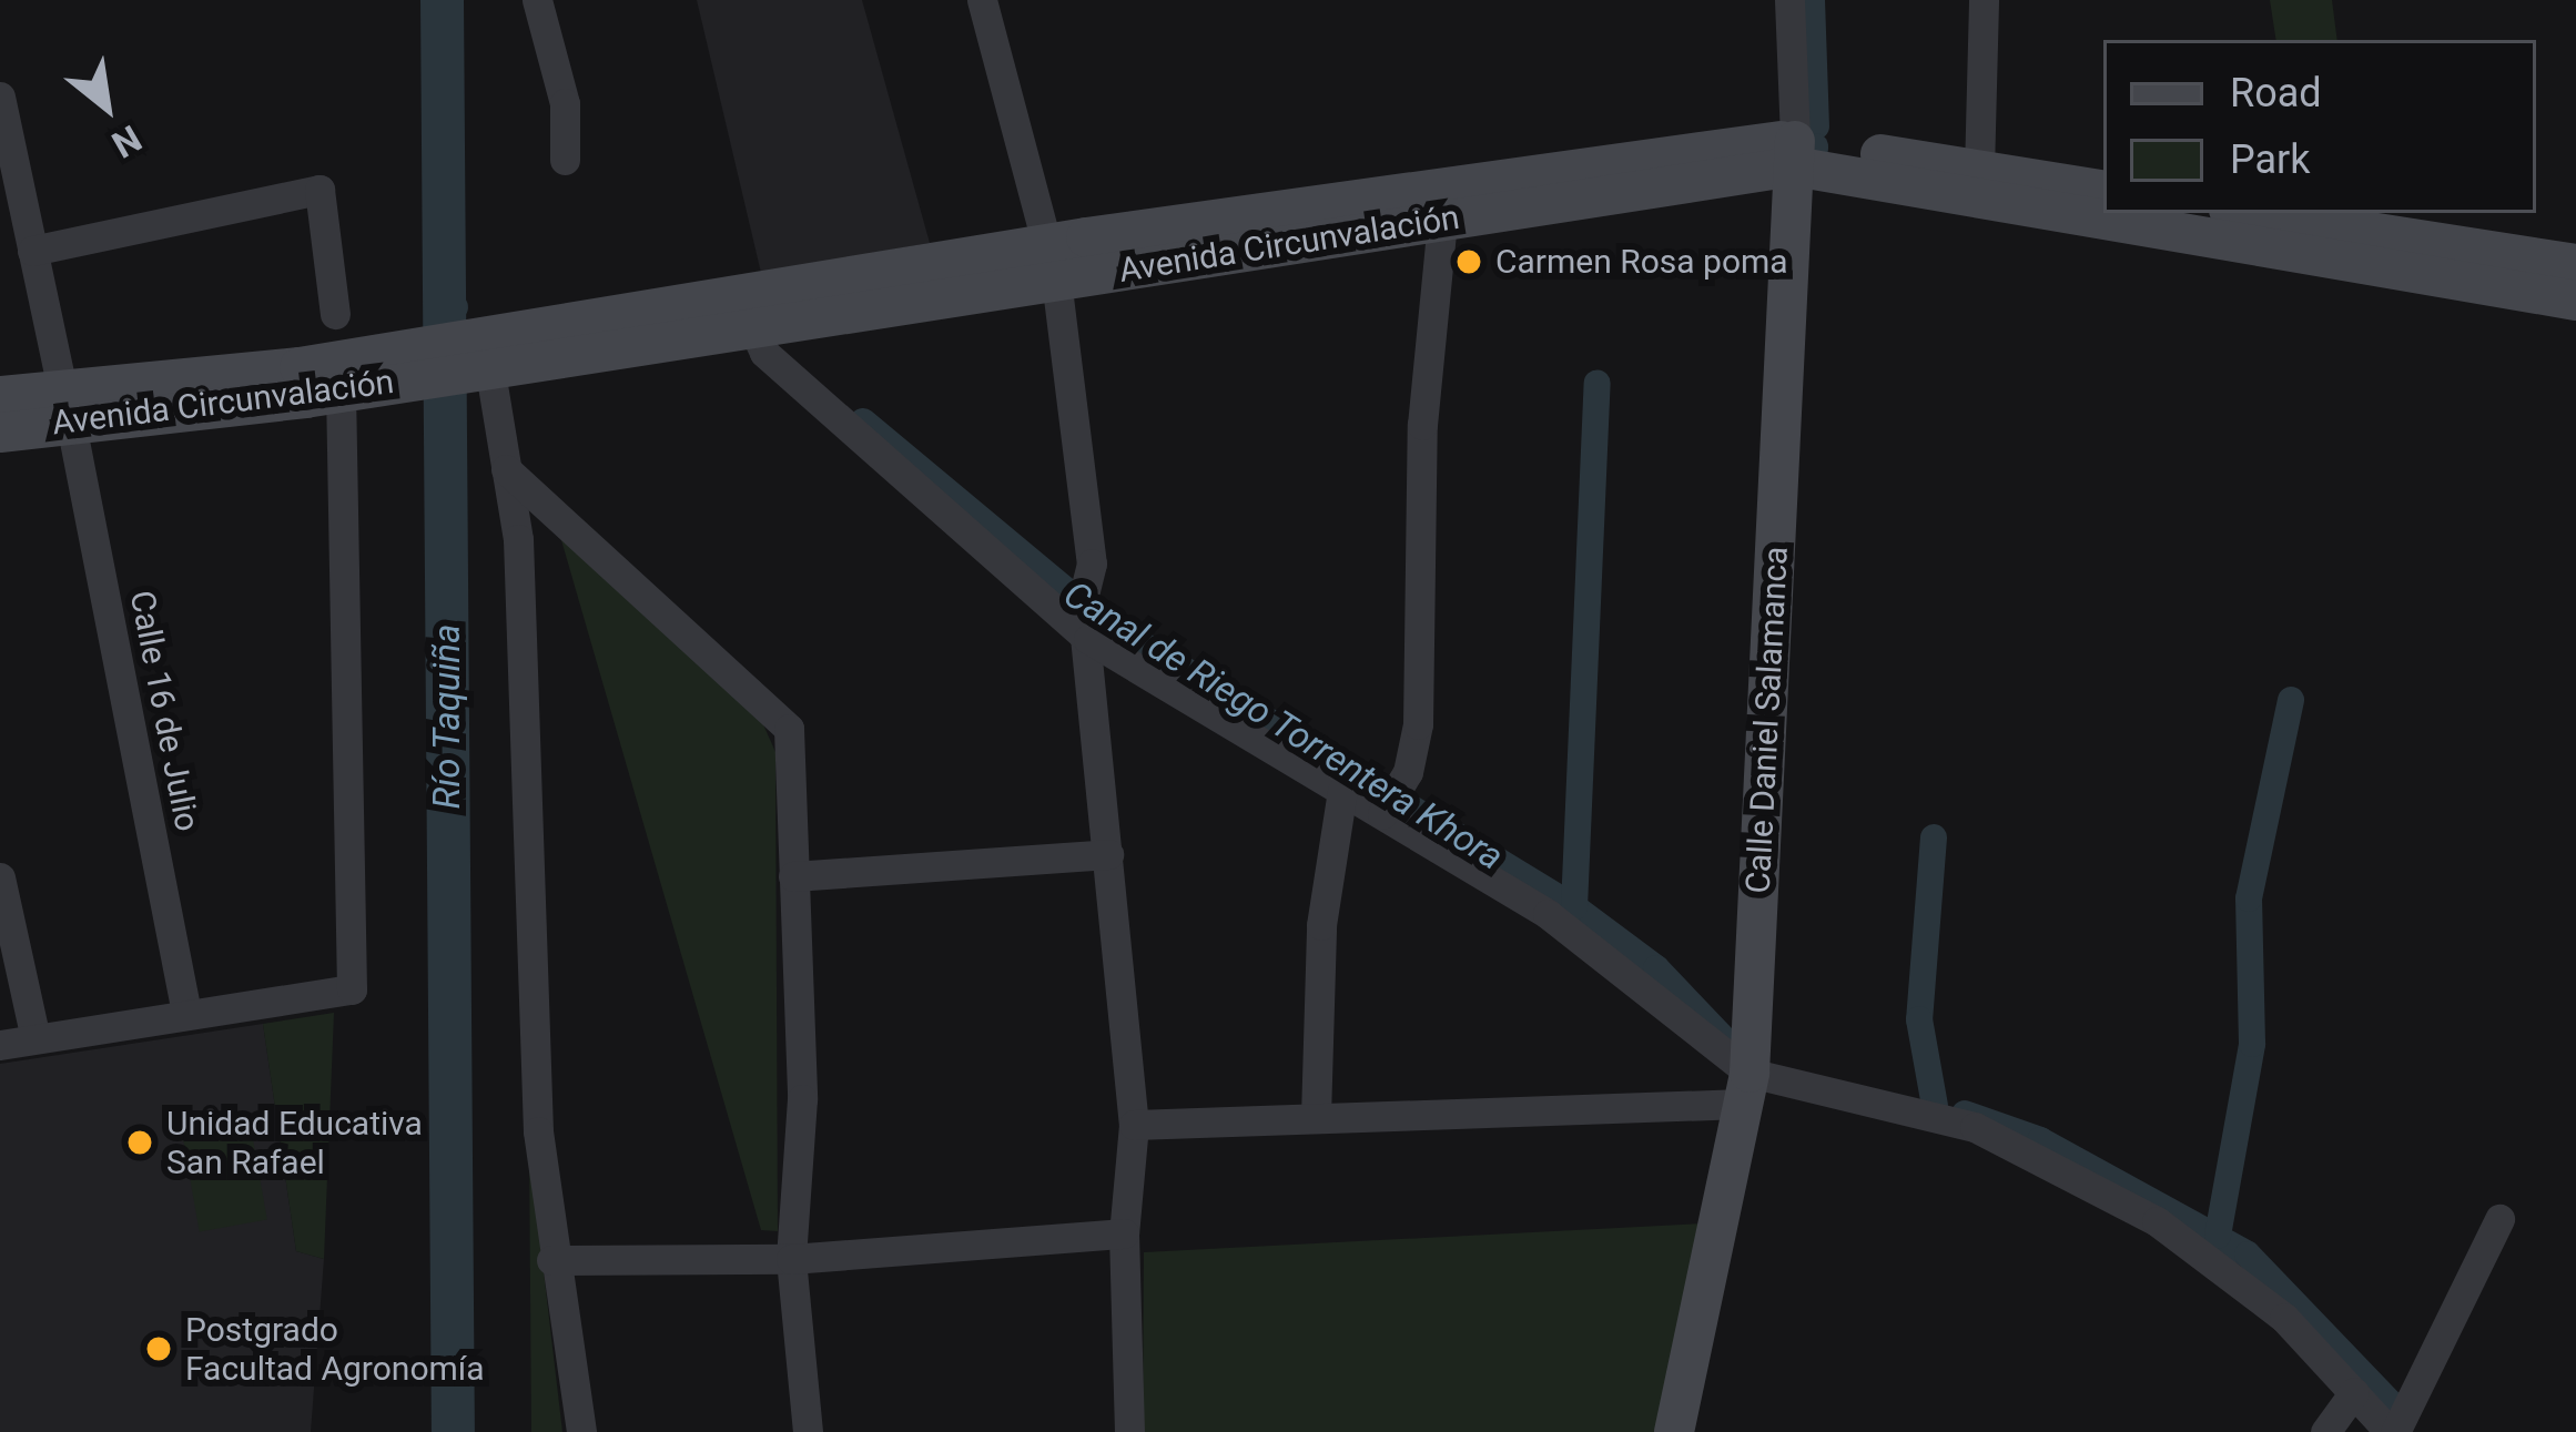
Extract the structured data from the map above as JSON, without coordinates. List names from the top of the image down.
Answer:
{
  "streets": {
    "main road": ["Avenida Circunvalación", "Calle Daniel Salamanca"],
    "street": ["Calle 16 de Julio"]
  },
  "crossings": [
    ["Avenida Circunvalación", "Calle 16 de Julio"],
    ["Avenida Circunvalación", "Calle Daniel Salamanca"]
  ],
  "water": ["Río Taquiña", "Canal de Riego Torrentera Khora"],
  "places": ["Carmen Rosa poma", "Unidad Educativa San Rafael", "Postgrado Facultad Agronomía"],
  "legend": ["Road", "Park"],
  "north": "bottom right"
}
